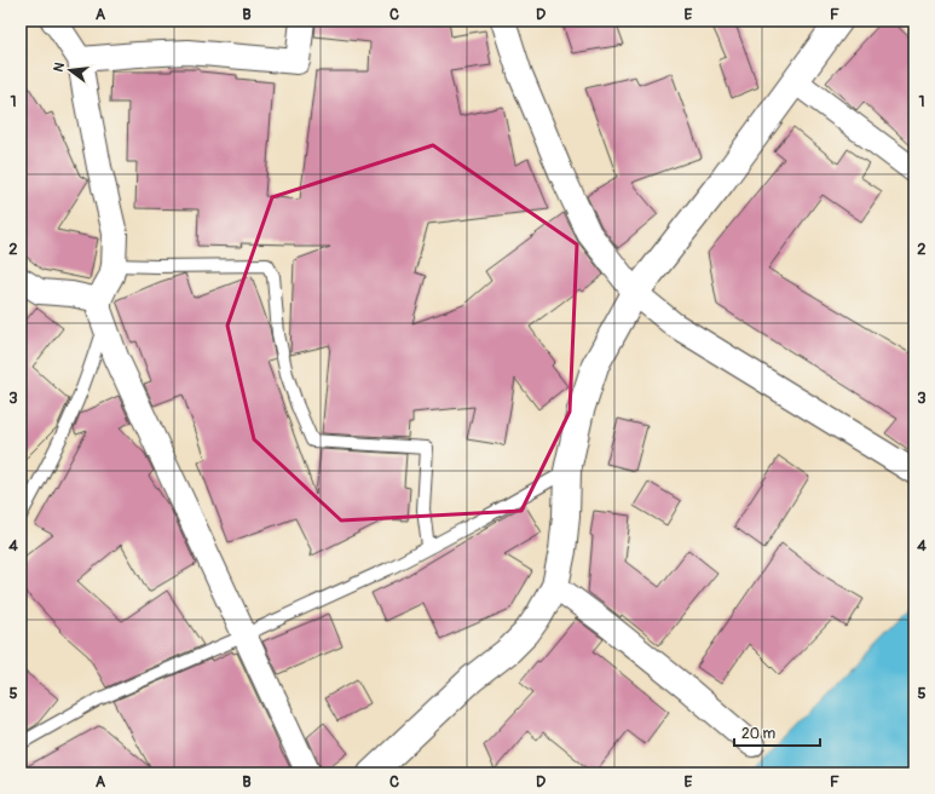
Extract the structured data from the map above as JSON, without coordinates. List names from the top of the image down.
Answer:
{
  "scale_bar": "20 m",
  "north": "left",
  "grid": {
    "columns": [
      "A",
      "B",
      "C",
      "D",
      "E",
      "F"
    ],
    "rows": [
      "1",
      "2",
      "3",
      "4",
      "5"
    ]
  }
}
